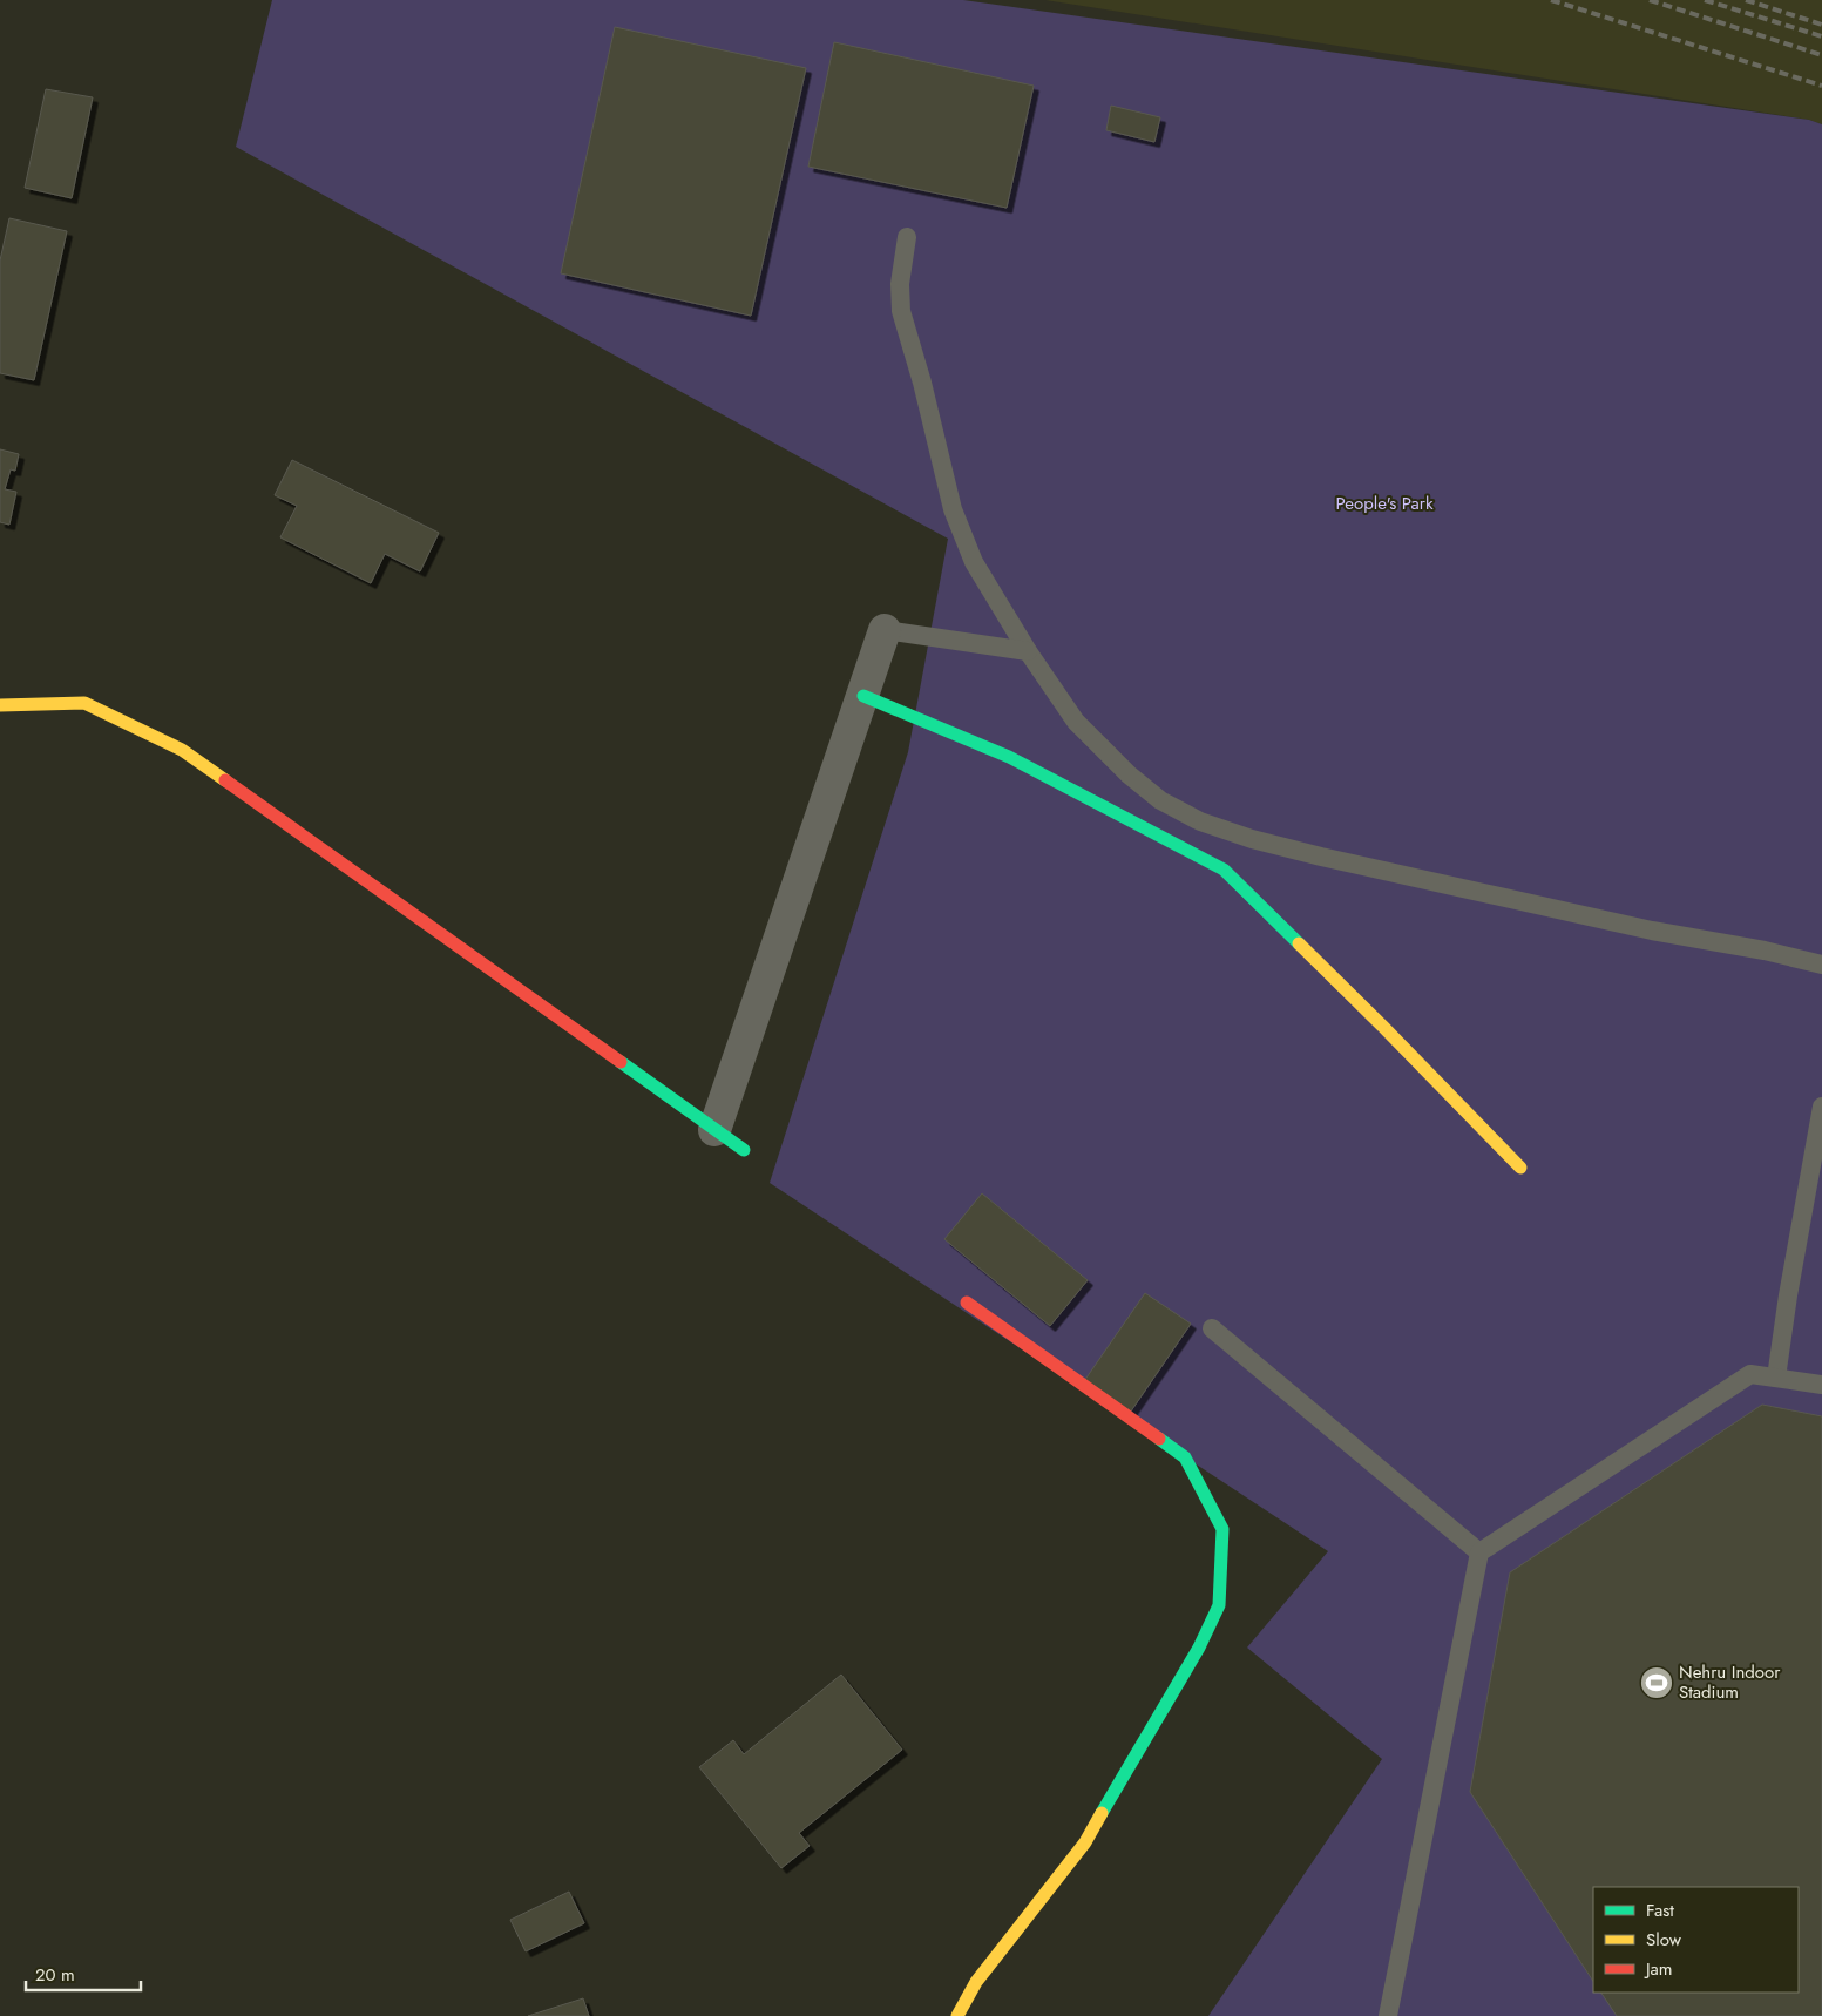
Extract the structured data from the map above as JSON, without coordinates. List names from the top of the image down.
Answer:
{
  "parks": ["People's Park"],
  "places": {
    "sports": ["Nehru Indoor Stadium"]
  },
  "legend": ["Fast", "Slow", "Jam"],
  "scale_bar": "20 m"
}
